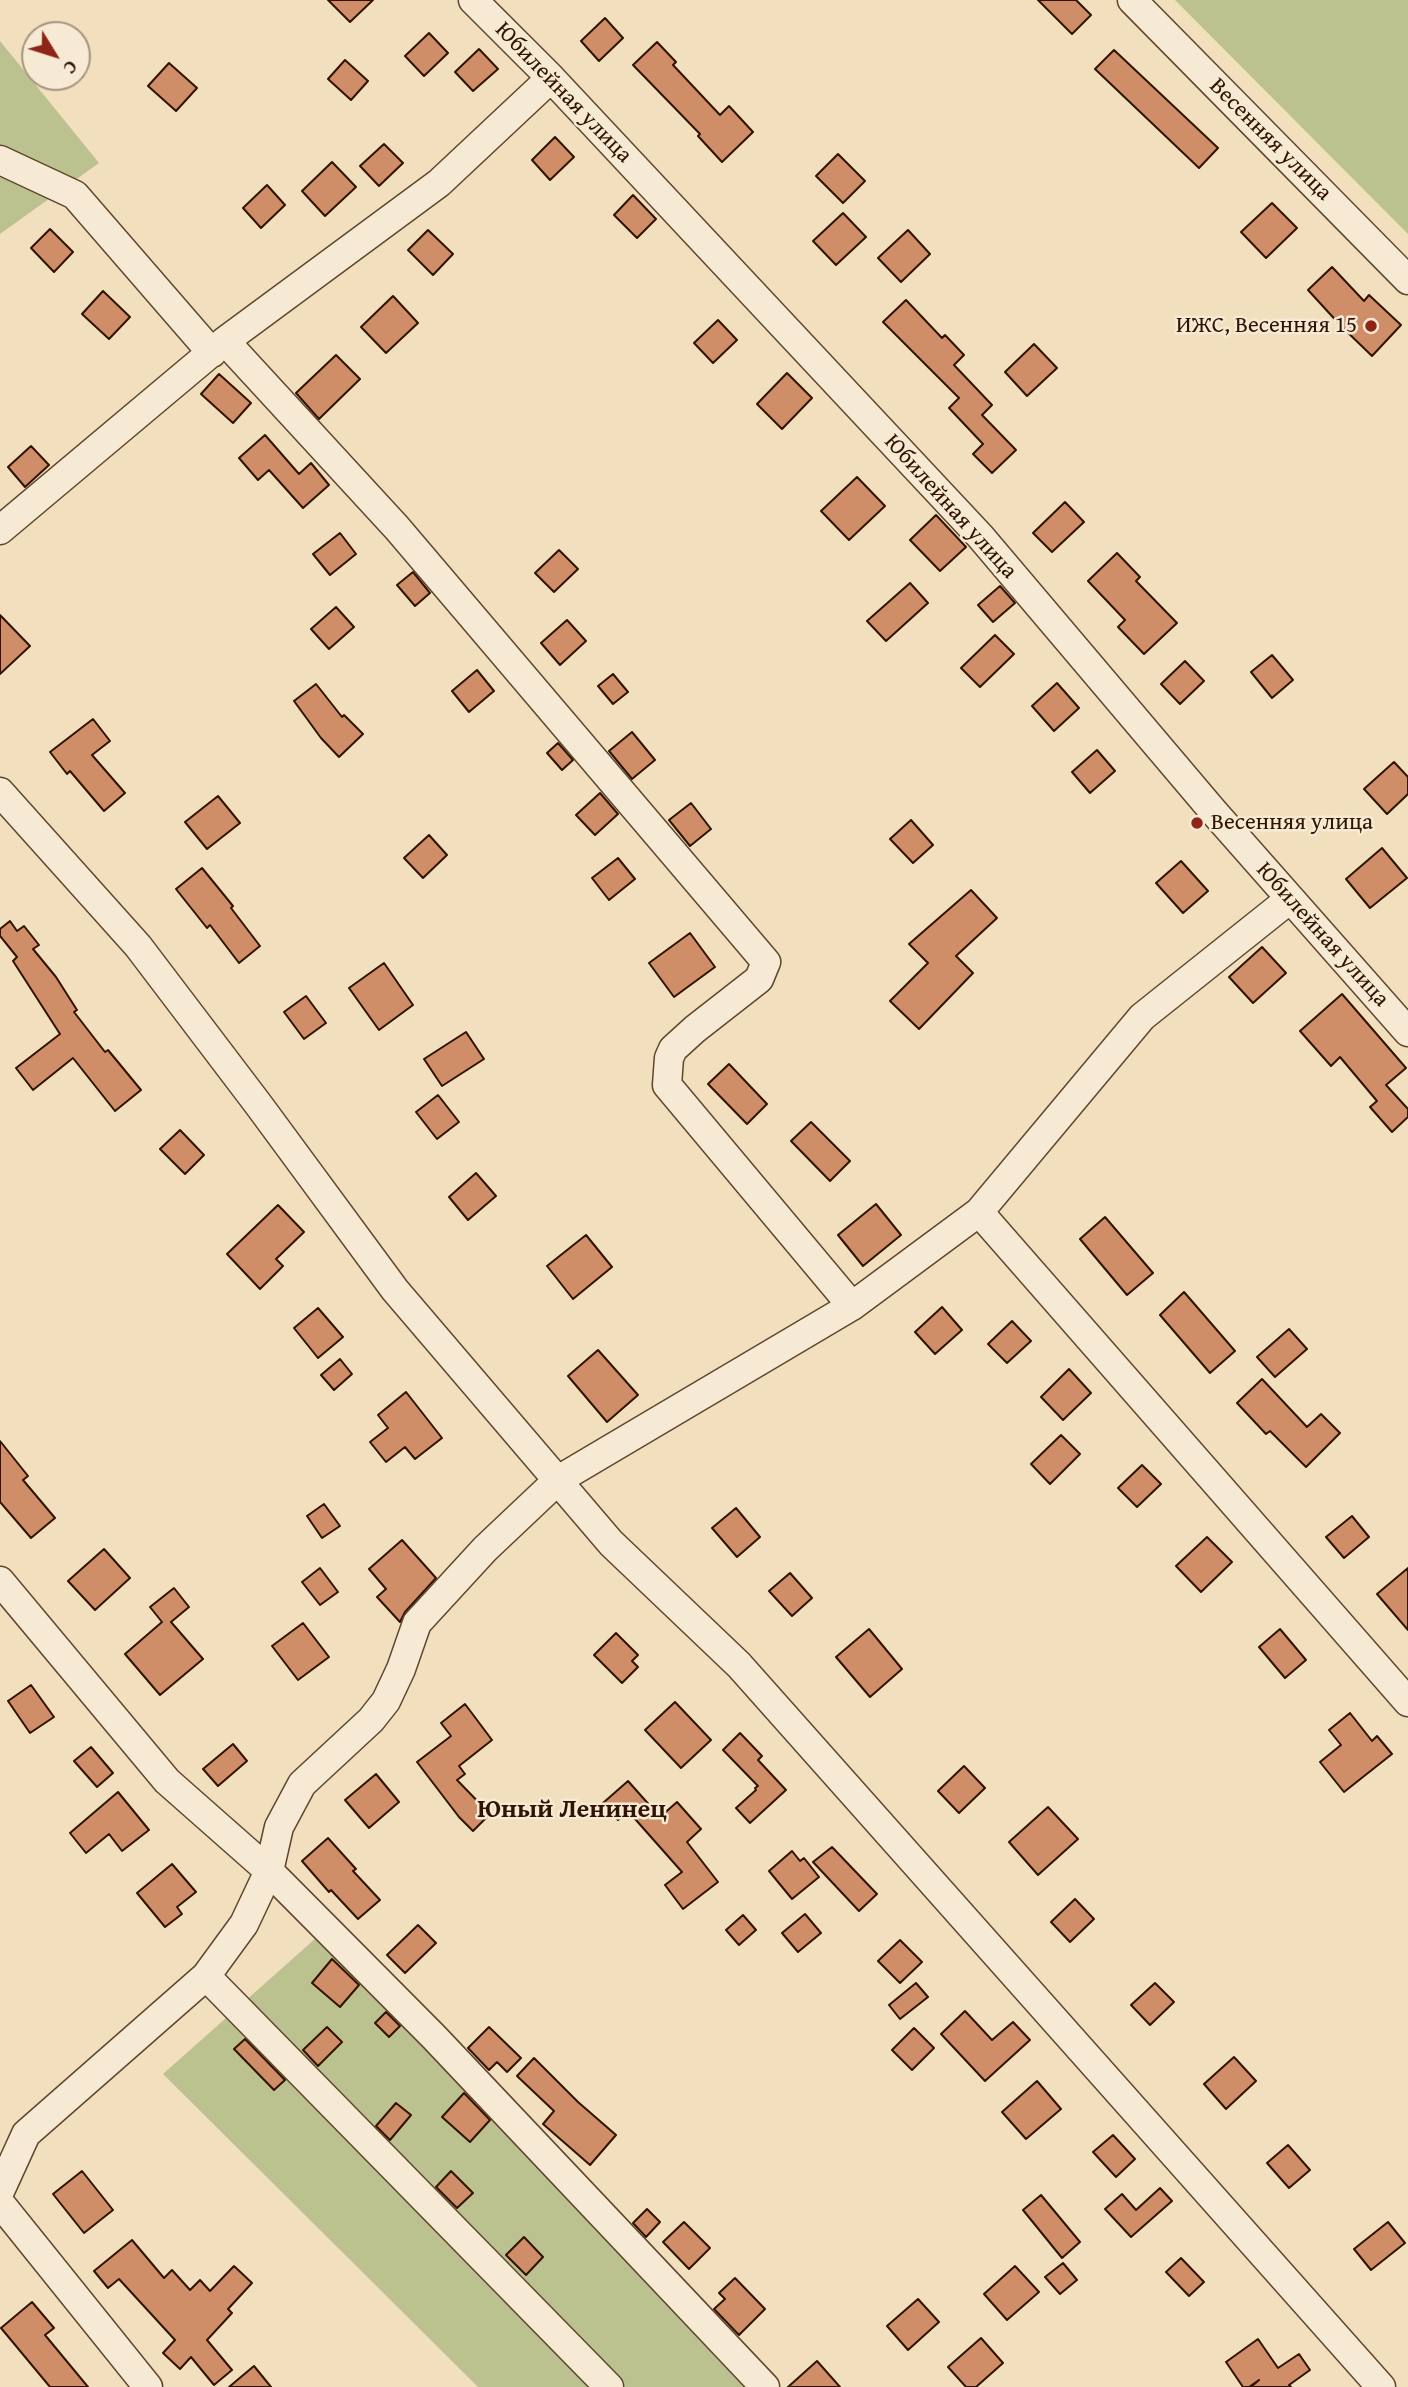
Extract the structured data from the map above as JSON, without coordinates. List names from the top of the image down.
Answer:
{
  "streets": {
    "street": ["Юбилейная улица", "Весенняя улица"]
  },
  "districts": ["Юный Ленинец"],
  "places": ["ИЖС, Весенняя 15", "Весенняя улица"],
  "north": "bottom right"
}
